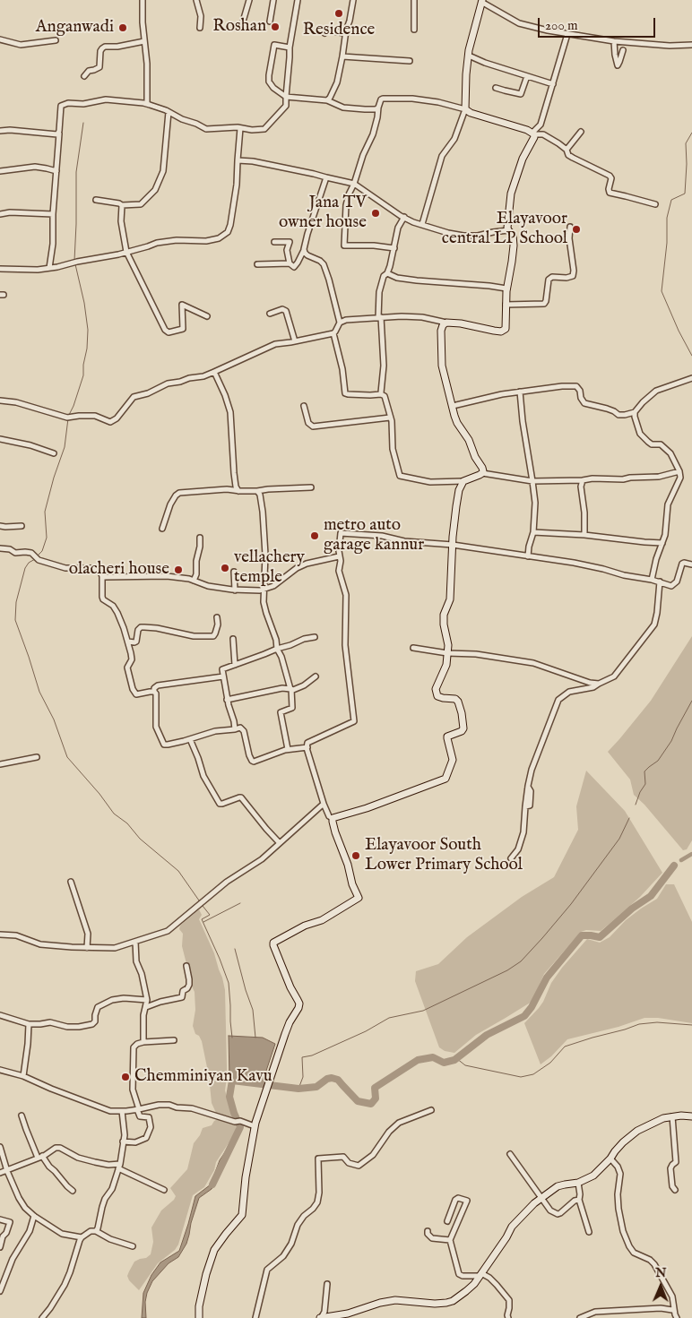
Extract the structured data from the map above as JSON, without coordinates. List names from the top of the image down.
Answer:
{
  "places": [
    "Residence",
    "Roshan",
    "Anganwadi",
    "Jana TV owner house",
    "Elayavoor central LP School",
    "metro auto garage kannur",
    "vellachery temple",
    "olacheri house",
    "Elayavoor South Lower Primary School",
    "Chemminiyan Kavu"
  ],
  "scale_bar": "200 m",
  "north": "top"
}
